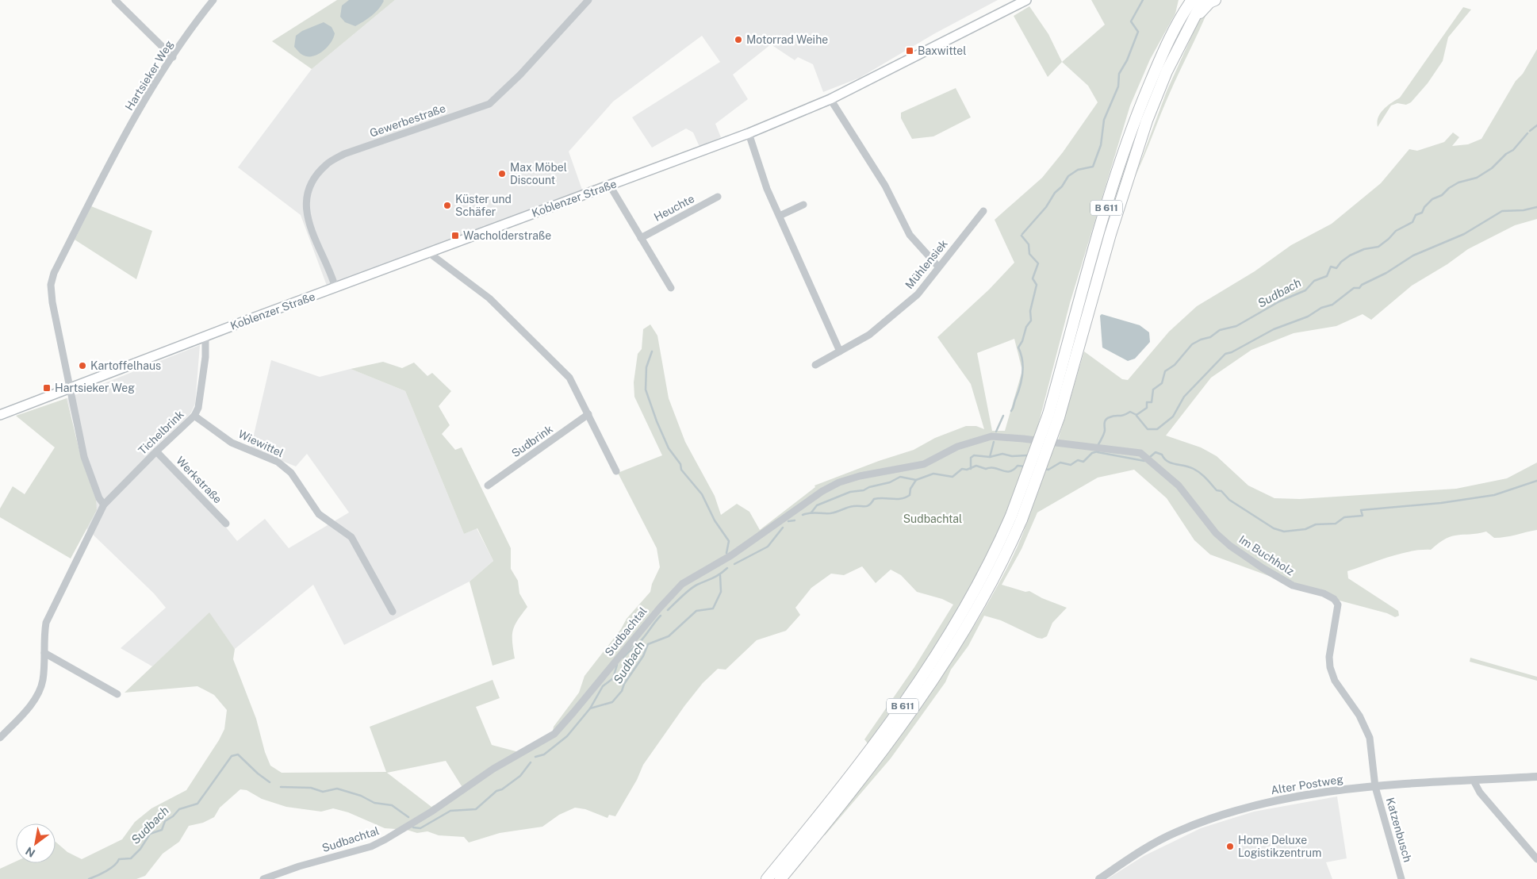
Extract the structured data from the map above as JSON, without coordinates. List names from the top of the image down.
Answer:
{
  "streets": {
    "highway": ["B 611"],
    "main road": ["Koblenzer Straße"],
    "street": [
      "Hartsieker Weg",
      "Gewerbestraße",
      "Heuchte",
      "Mühlensiek",
      "Tichelbrink",
      "Sudbrink",
      "Wiewittel",
      "Werkstraße",
      "Im Buchholz",
      "Sudbachtal",
      "Alter Postweg",
      "Katzenbusch"
    ]
  },
  "crossings": [
    ["Hartsieker Weg", "Koblenzer Straße"],
    ["Gewerbestraße", "Koblenzer Straße"],
    ["Koblenzer Straße", "Tichelbrink"],
    ["Tichelbrink", "Wiewittel"],
    ["Tichelbrink", "Werkstraße"],
    ["Im Buchholz", "Sudbachtal"],
    ["Im Buchholz", "Alter Postweg"],
    ["Im Buchholz", "Katzenbusch"],
    ["Alter Postweg", "Katzenbusch"]
  ],
  "water": ["Sudbach"],
  "parks": ["Sudbachtal"],
  "places": {
    "other": [
      "Motorrad Weihe",
      "Max Möbel Discount",
      "Küster und Schäfer",
      "Kartoffelhaus",
      "Home Deluxe Logistikzentrum"
    ],
    "transit": ["Baxwittel", "Wacholderstraße", "Hartsieker Weg"]
  },
  "north": "bottom left"
}
